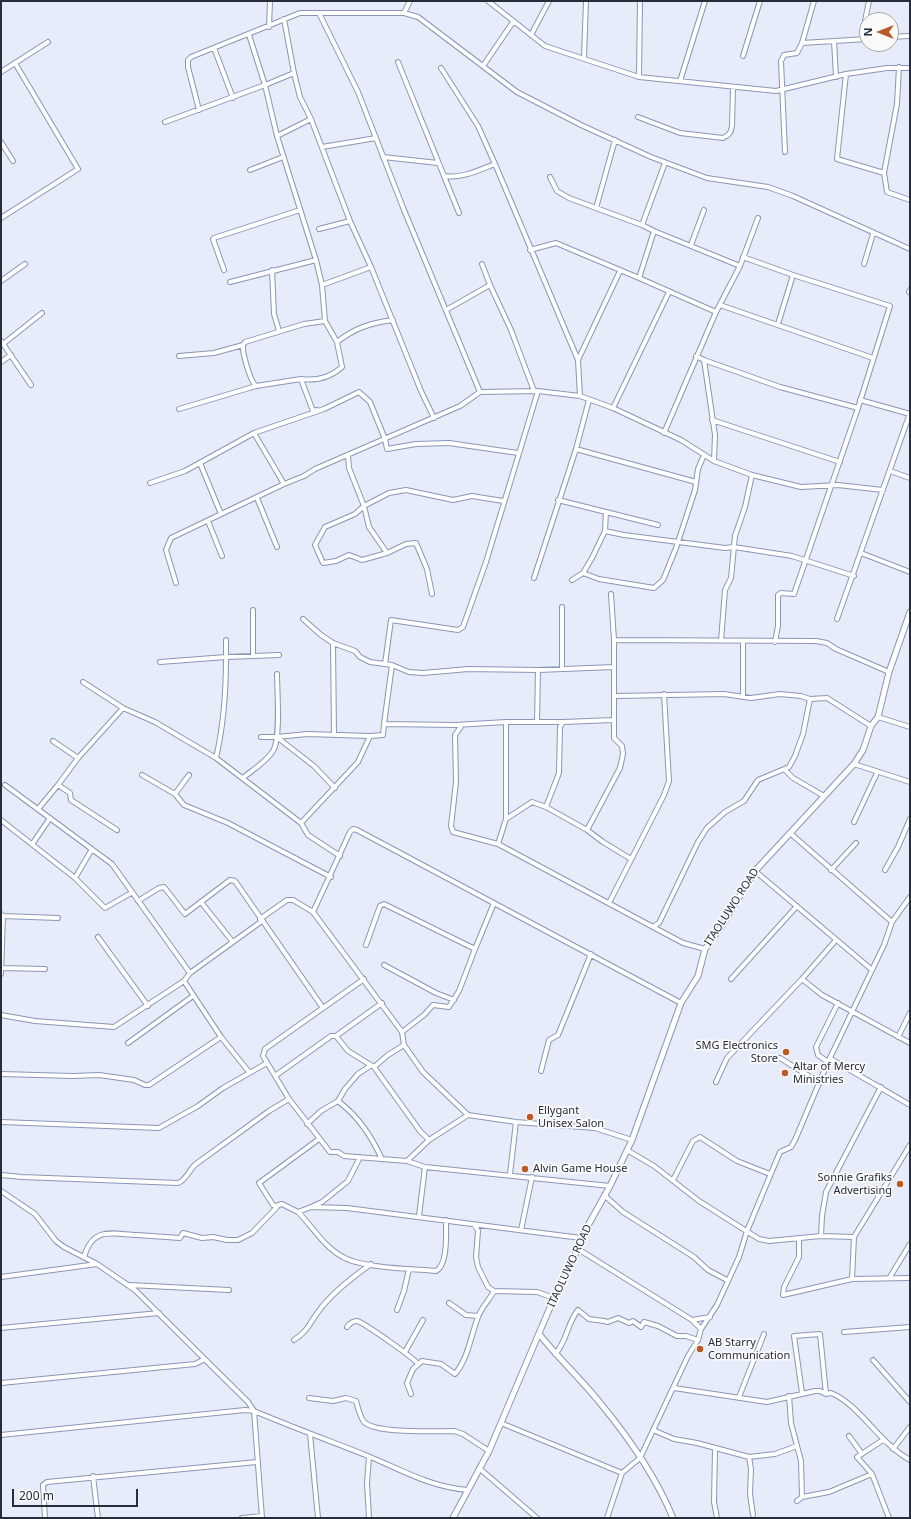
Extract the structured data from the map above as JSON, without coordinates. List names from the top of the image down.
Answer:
{
  "streets": {
    "street": ["ITAOLUWO ROAD"]
  },
  "places": [
    "SMG Electronics Store",
    "Altar of Mercy Ministries",
    "Ellygant Unisex Salon",
    "Alvin Game House",
    "Sonnie Grafiks Advertising",
    "AB Starry Communication"
  ],
  "scale_bar": "200 m",
  "north": "left"
}
